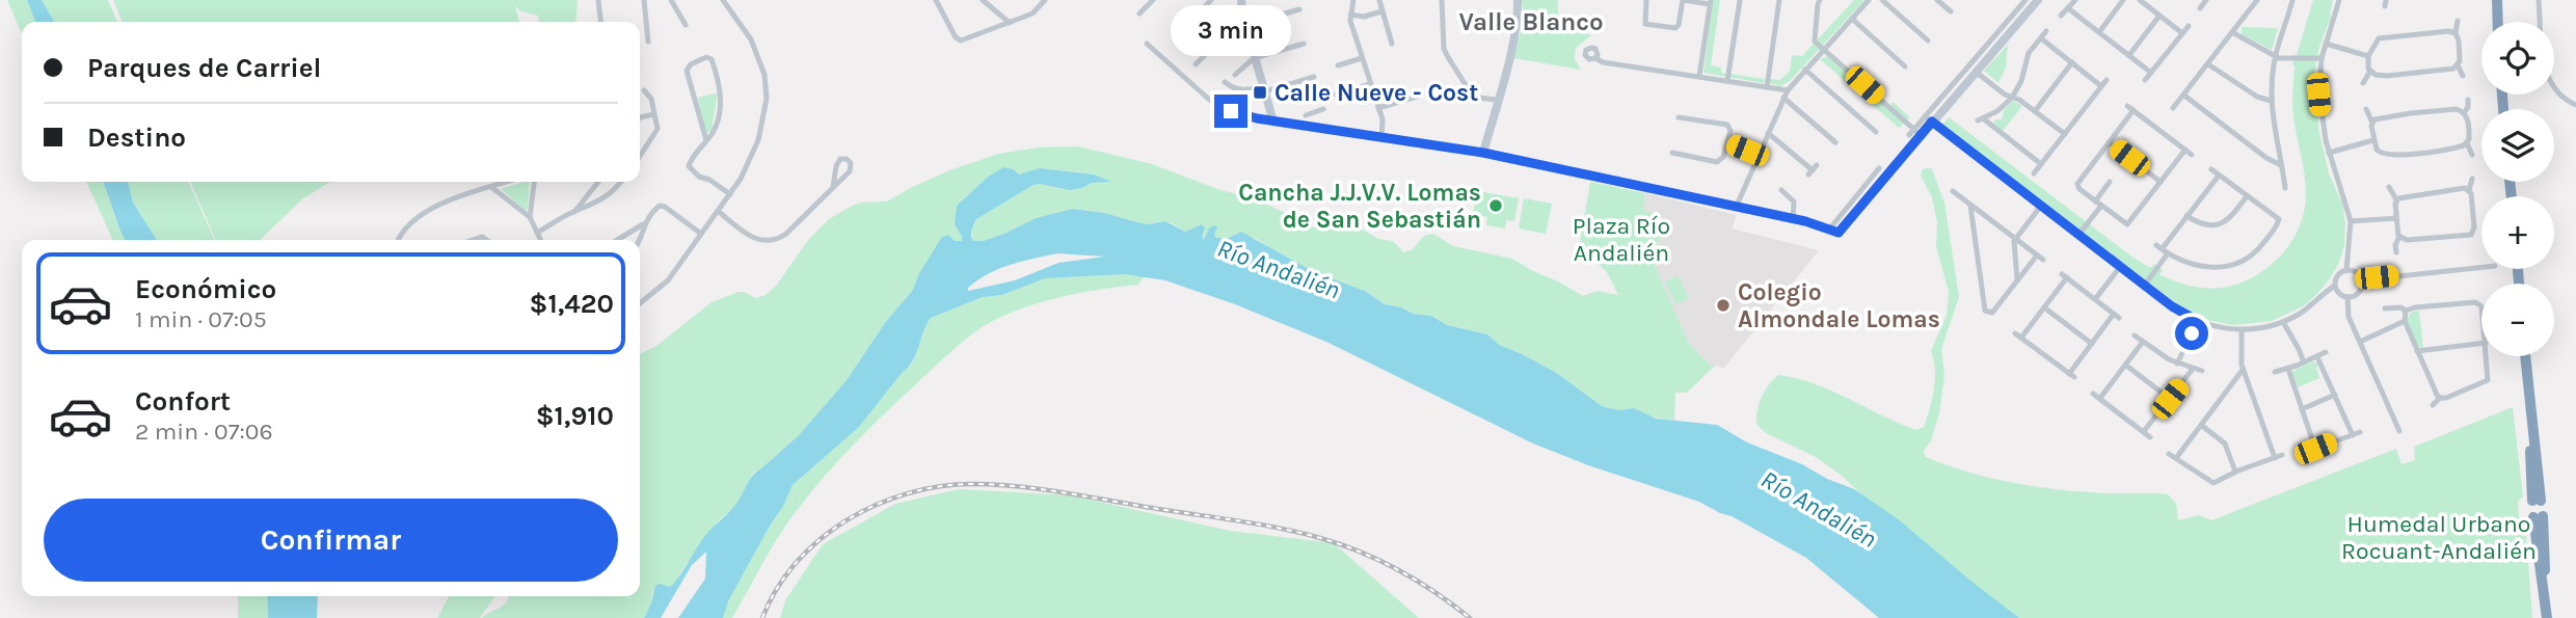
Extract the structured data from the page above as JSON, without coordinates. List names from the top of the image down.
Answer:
{
  "districts": ["Valle Blanco"],
  "water": ["Río Andalién"],
  "parks": ["Plaza Río Andalién", "Humedal Urbano Rocuant-Andalién"],
  "places": {
    "transit": ["Calle Nueve - Cost"],
    "other": ["Cancha J.J.V.V. Lomas de San Sebastián", "Colegio Almondale Lomas"]
  },
  "page": {
    "bubble": "3 min",
    "map_buttons": ["+", "−"],
    "banner": ["Parques de Carriel", "Destino"],
    "list": [
      {
        "name": "Económico",
        "note": "1 min · 07:05",
        "value": "$1,420"
      },
      {
        "name": "Confort",
        "note": "2 min · 07:06",
        "value": "$1,910"
      }
    ],
    "buttons": "Confirmar"
  }
}
